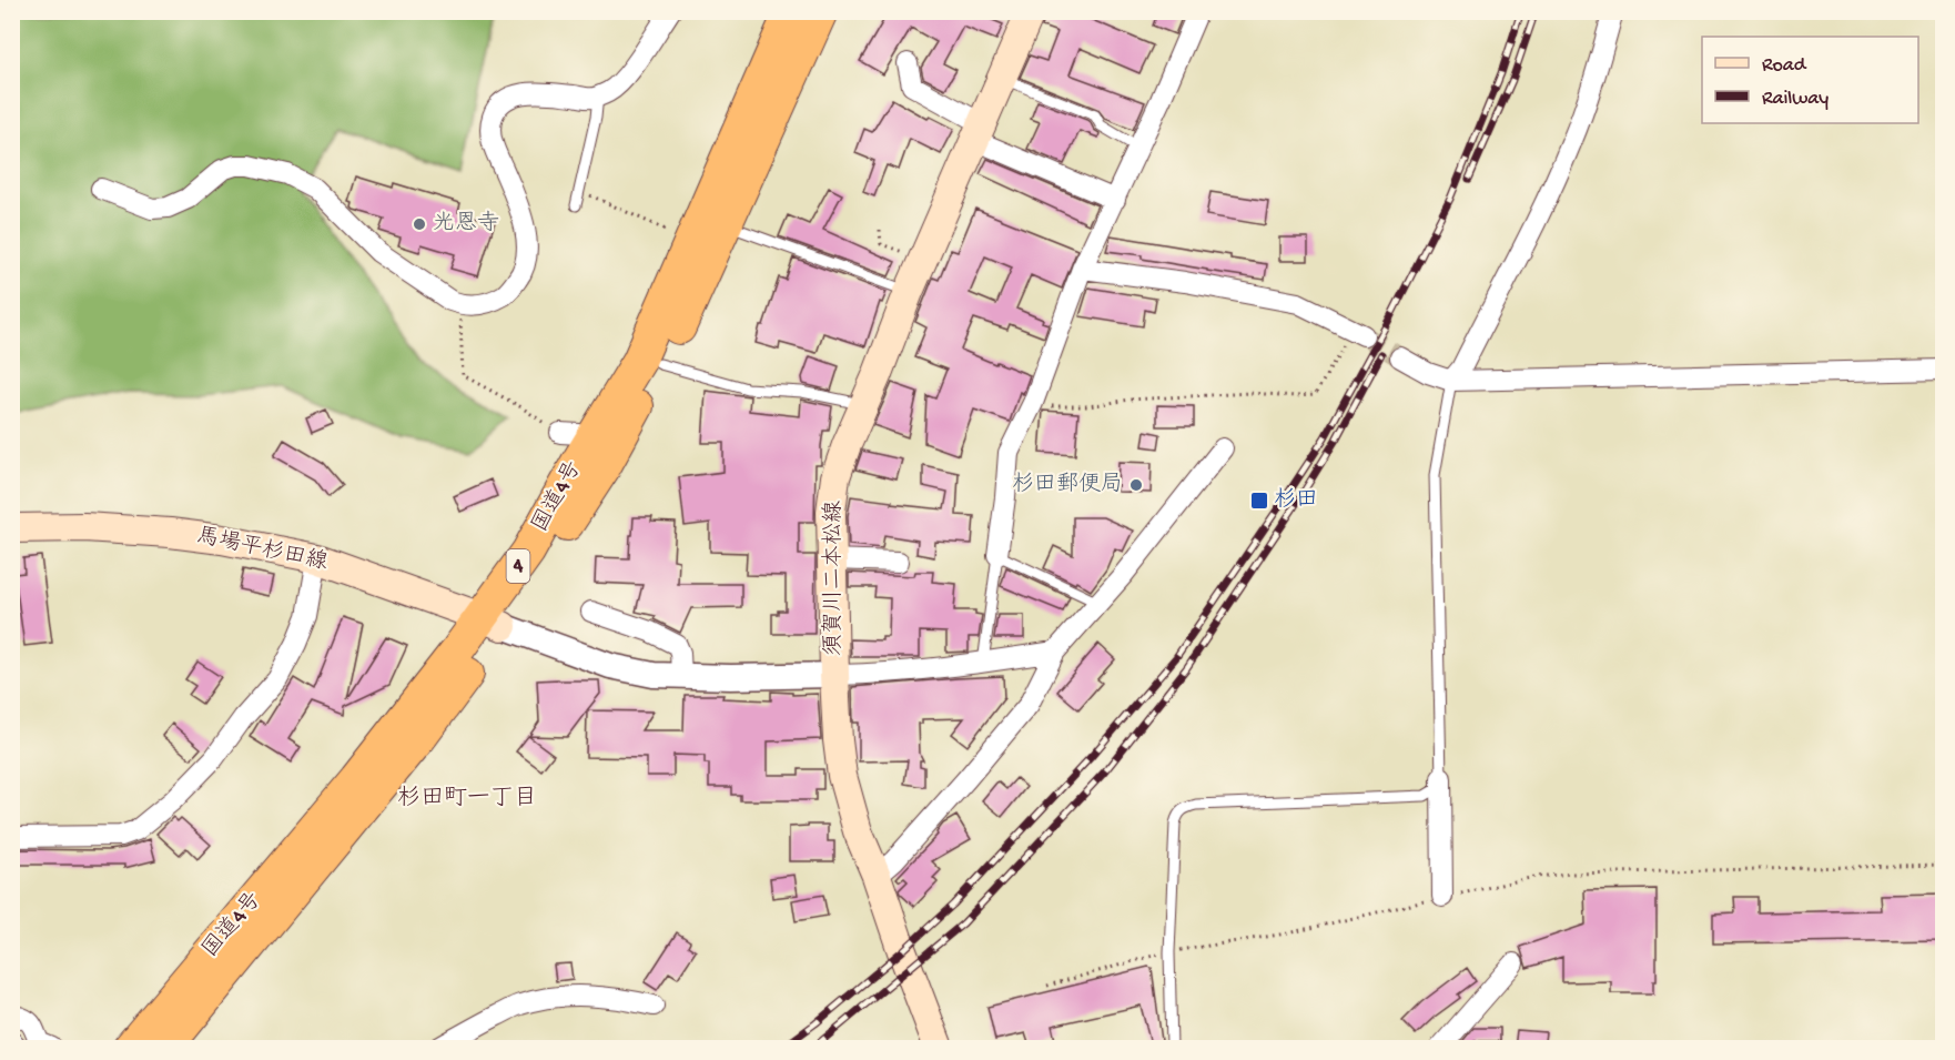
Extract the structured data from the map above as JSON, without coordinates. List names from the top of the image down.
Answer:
{
  "streets": {
    "highway": ["国道4号", "4"],
    "main road": ["馬場平杉田線", "須賀川二本松線"]
  },
  "crossings": [
    ["国道4号", "馬場平杉田線"]
  ],
  "districts": ["杉田町一丁目"],
  "places": {
    "other": ["光恩寺", "杉田郵便局"],
    "transit": ["杉田"]
  },
  "legend": ["Road", "Railway"]
}
